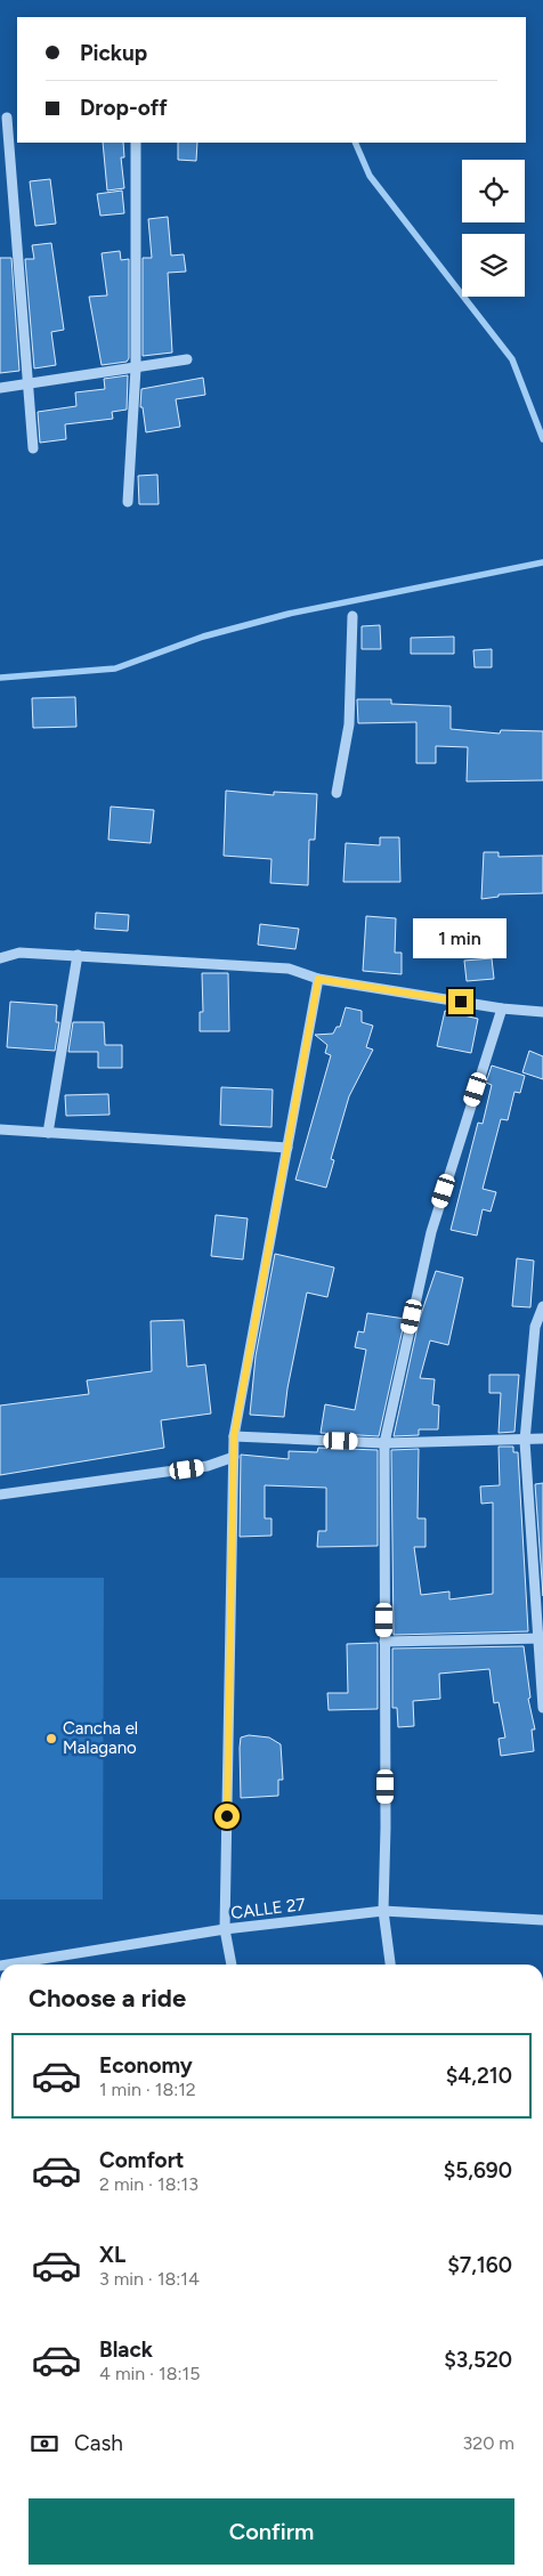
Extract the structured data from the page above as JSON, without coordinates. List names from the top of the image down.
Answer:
{
  "streets": {
    "street": ["CALLE 27"]
  },
  "places": ["Cancha el Malagano"],
  "page": {
    "banner": ["Pickup", "Drop-off"],
    "bubble": "1 min",
    "heading": "Choose a ride",
    "list": [
      {
        "name": "Economy",
        "note": "1 min · 18:12",
        "value": "$4,210"
      },
      {
        "name": "Comfort",
        "note": "2 min · 18:13",
        "value": "$5,690"
      },
      {
        "name": "XL",
        "note": "3 min · 18:14",
        "value": "$7,160"
      },
      {
        "name": "Black",
        "note": "4 min · 18:15",
        "value": "$3,520"
      }
    ],
    "pay": ["Cash", "320 m"],
    "buttons": "Confirm"
  }
}
